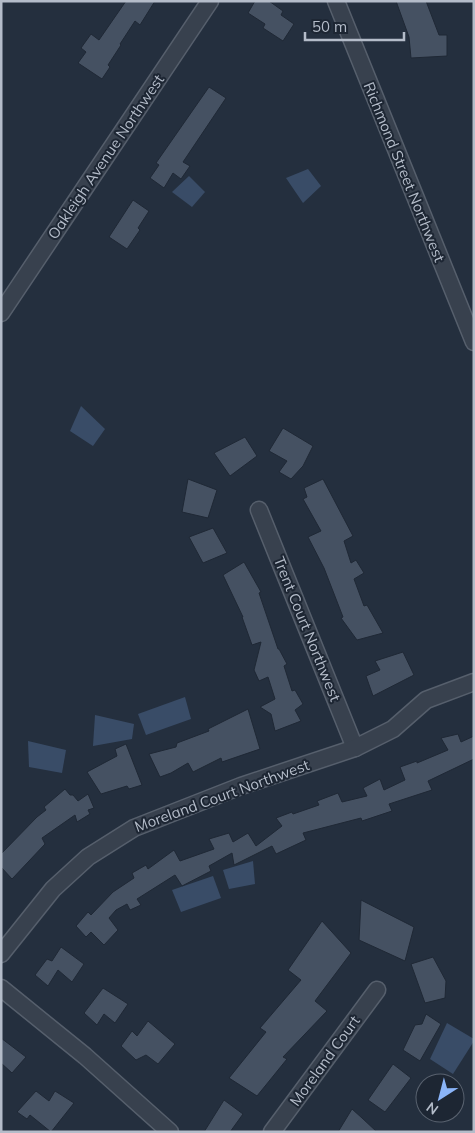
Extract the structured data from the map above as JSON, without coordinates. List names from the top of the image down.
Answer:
{
  "streets": {
    "street": [
      "Oakleigh Avenue Northwest",
      "Richmond Street Northwest",
      "Trent Court Northwest",
      "Moreland Court Northwest",
      "Moreland Court"
    ]
  },
  "crossings": [
    ["Trent Court Northwest", "Moreland Court Northwest"]
  ],
  "scale_bar": "50 m",
  "north": "bottom left"
}
